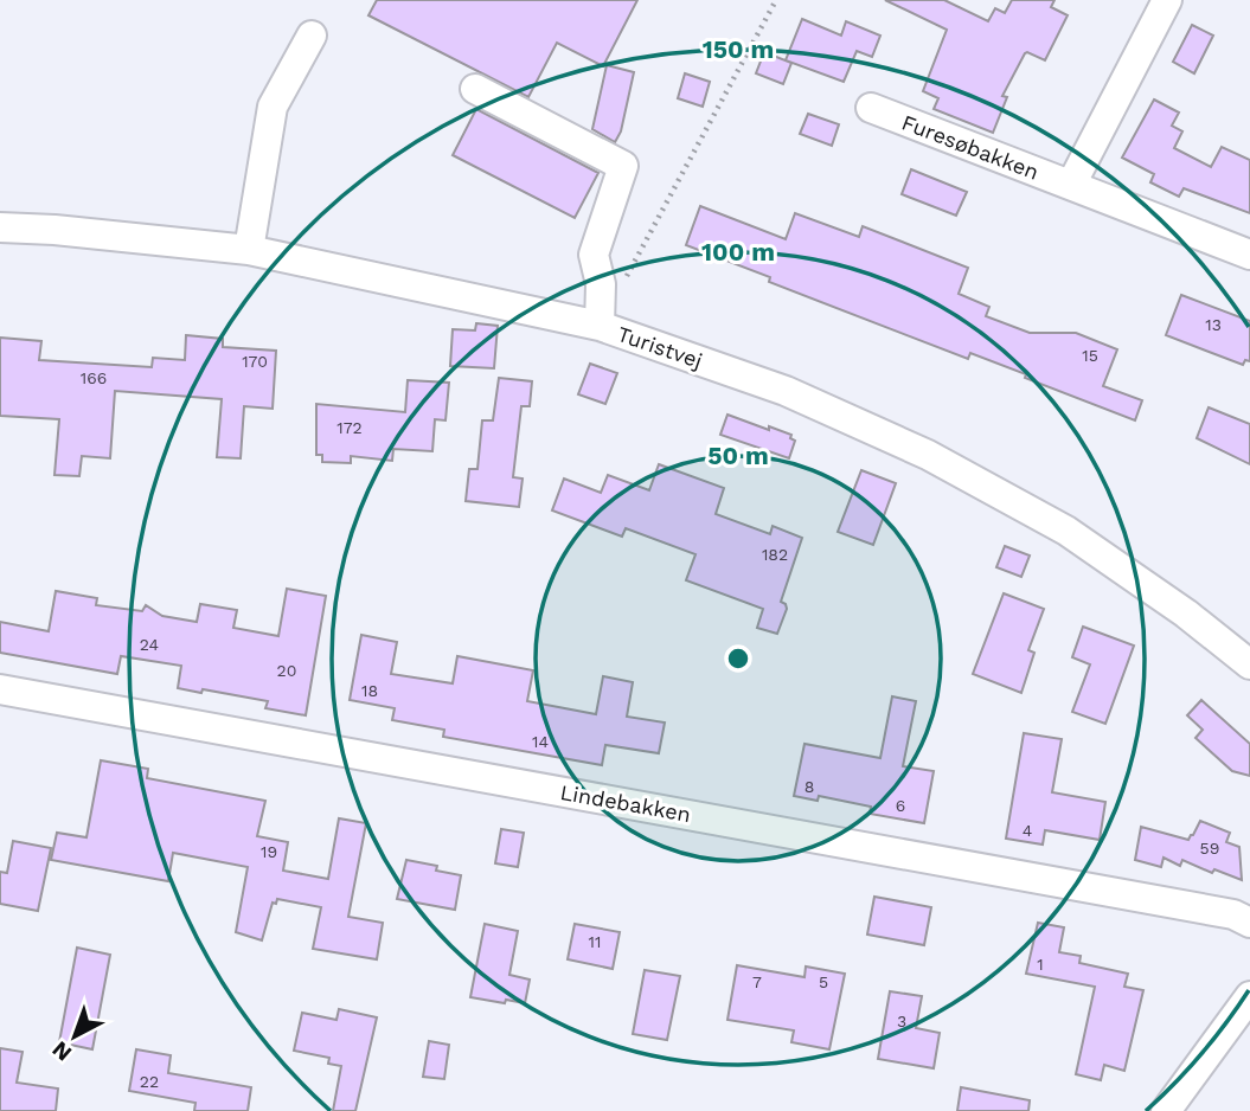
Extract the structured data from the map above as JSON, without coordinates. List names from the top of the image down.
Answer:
{
  "streets": {
    "street": ["Furesøbakken", "Turistvej", "Lindebakken"]
  },
  "house_numbers": [
    "13",
    "15",
    "170",
    "166",
    "172",
    "182",
    "24",
    "20",
    "18",
    "14",
    "8",
    "6",
    "4",
    "59",
    "19",
    "11",
    "1",
    "7",
    "5",
    "3",
    "22"
  ],
  "north": "bottom left",
  "rings": ["150 m", "100 m", "50 m"]
}
